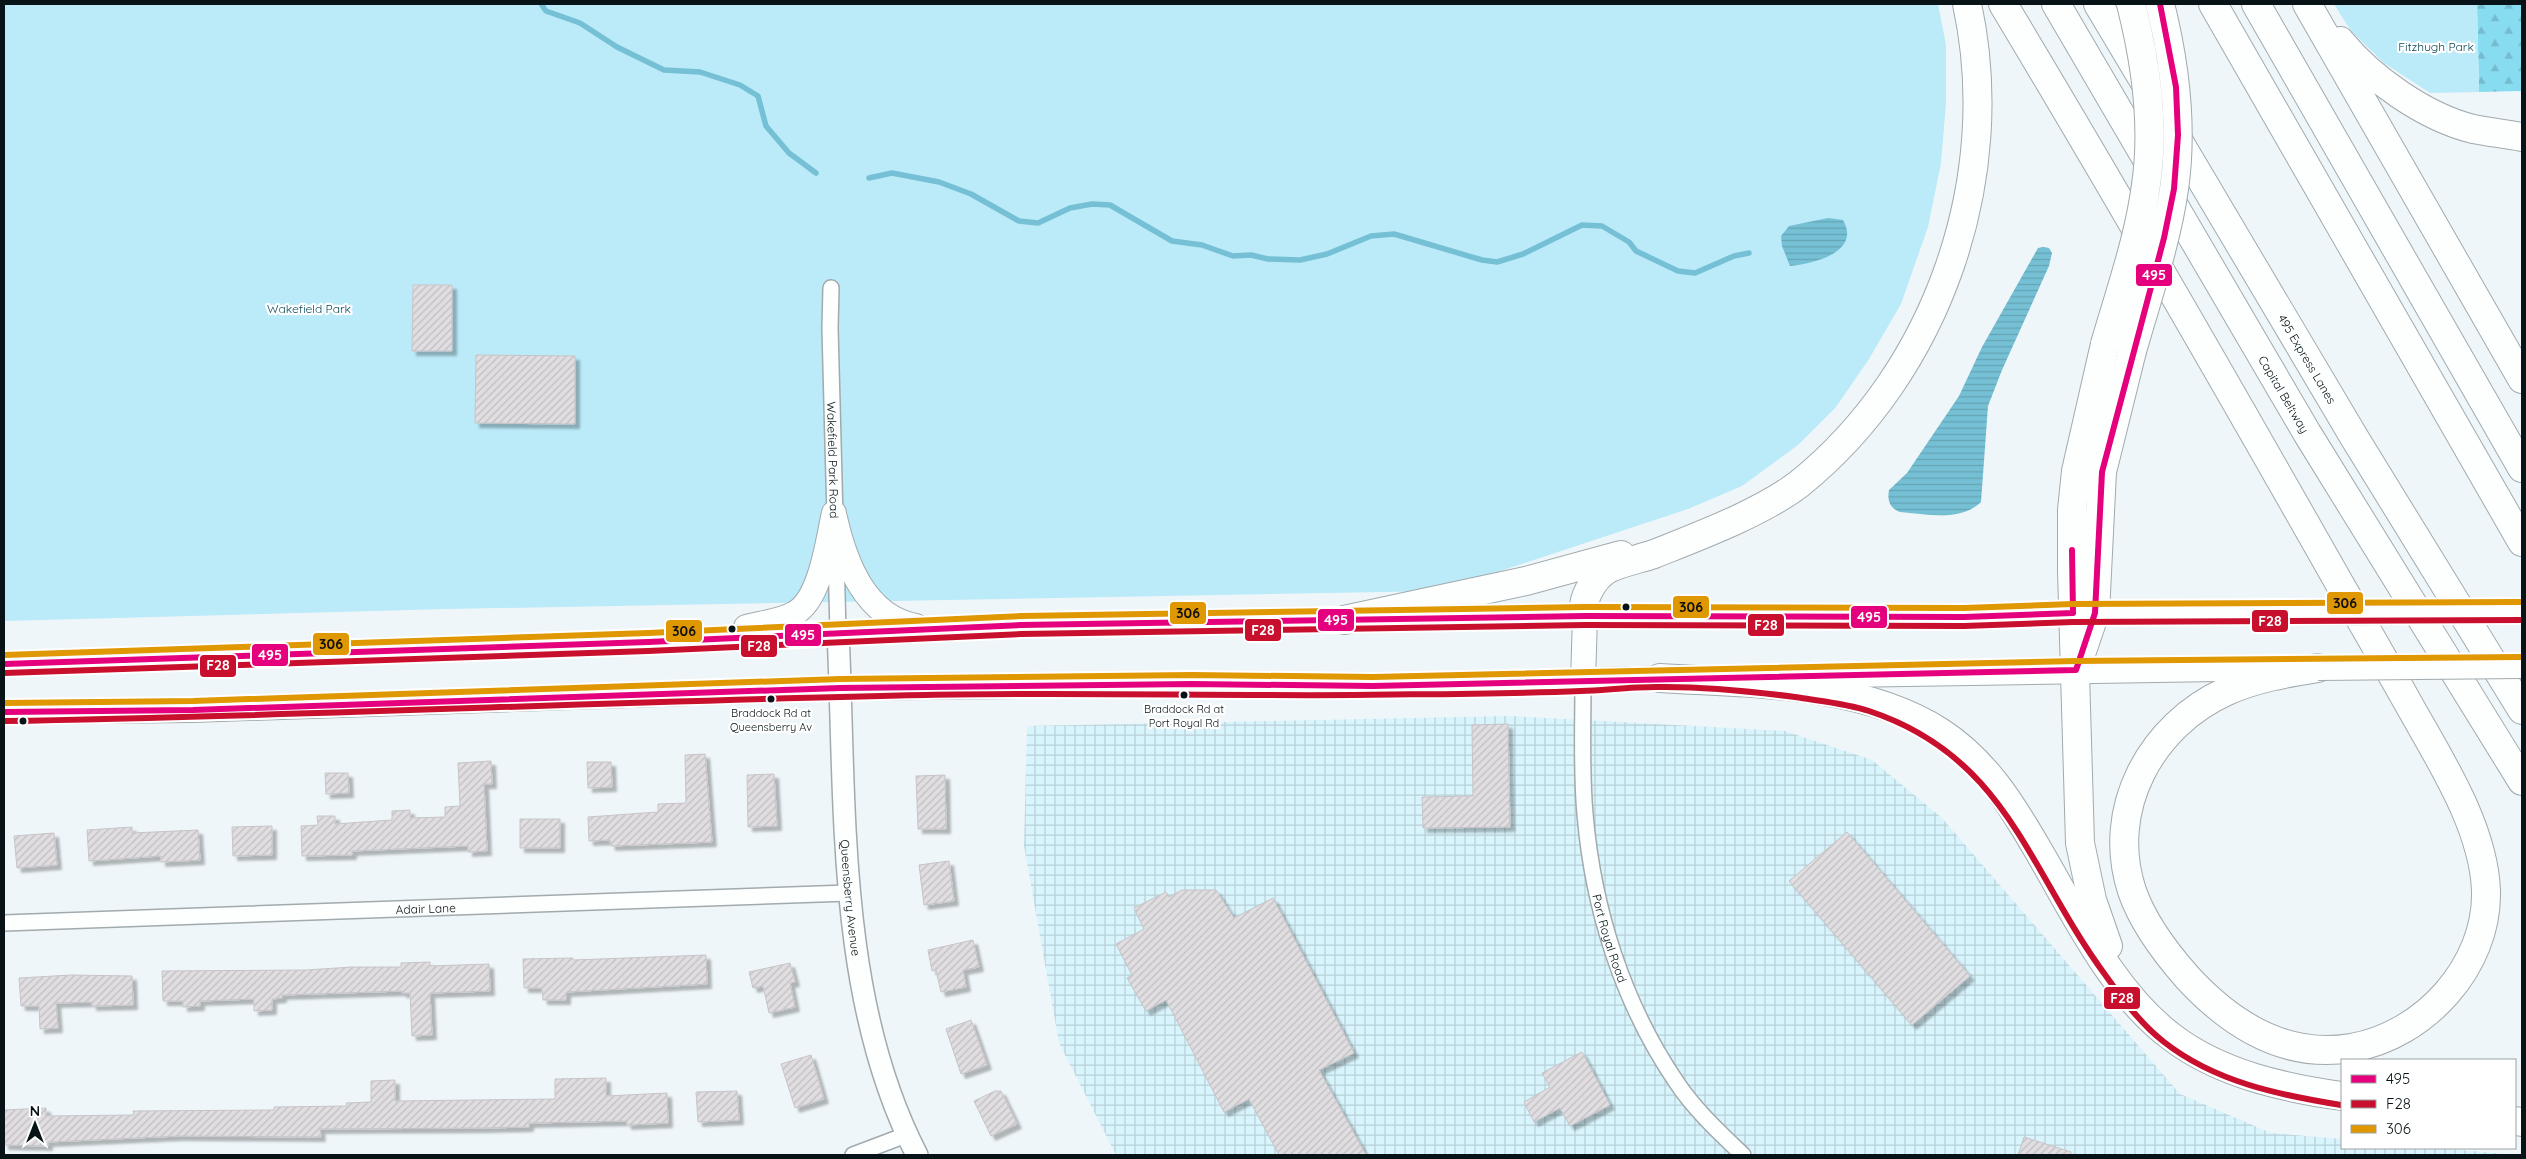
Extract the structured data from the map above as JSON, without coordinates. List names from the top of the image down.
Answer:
{
  "streets": {
    "highway": ["495 Express Lanes", "Capital Beltway"],
    "street": [
      "Wakefield Park Road",
      "Queensberry Avenue",
      "Adair Lane",
      "Port Royal Road"
    ]
  },
  "crossings": [
    ["Wakefield Park Road", "Queensberry Avenue"],
    ["Queensberry Avenue", "Adair Lane"]
  ],
  "parks": ["Fitzhugh Park", "Wakefield Park"],
  "places": ["Braddock Rd at Port Royal Rd", "Braddock Rd at Queensberry Av"],
  "lines": ["transit line 495", "transit line 306", "transit line F28"],
  "legend": ["495", "F28", "306"],
  "north": "top"
}
